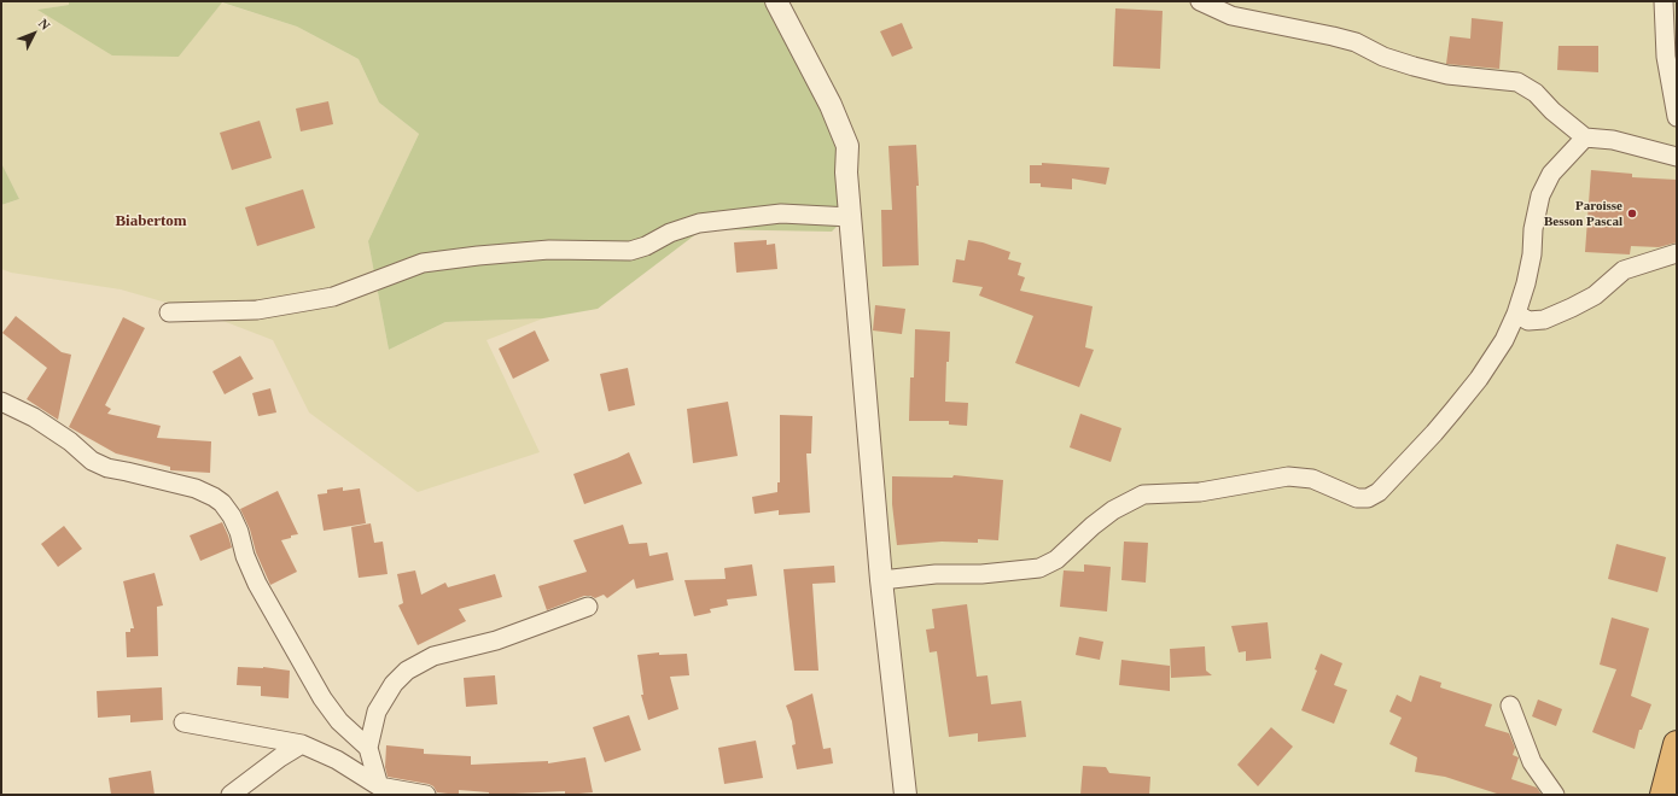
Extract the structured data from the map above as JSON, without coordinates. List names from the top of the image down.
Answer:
{
  "districts": ["Biabertom"],
  "places": ["Paroisse Besson Pascal"],
  "north": "top right"
}
